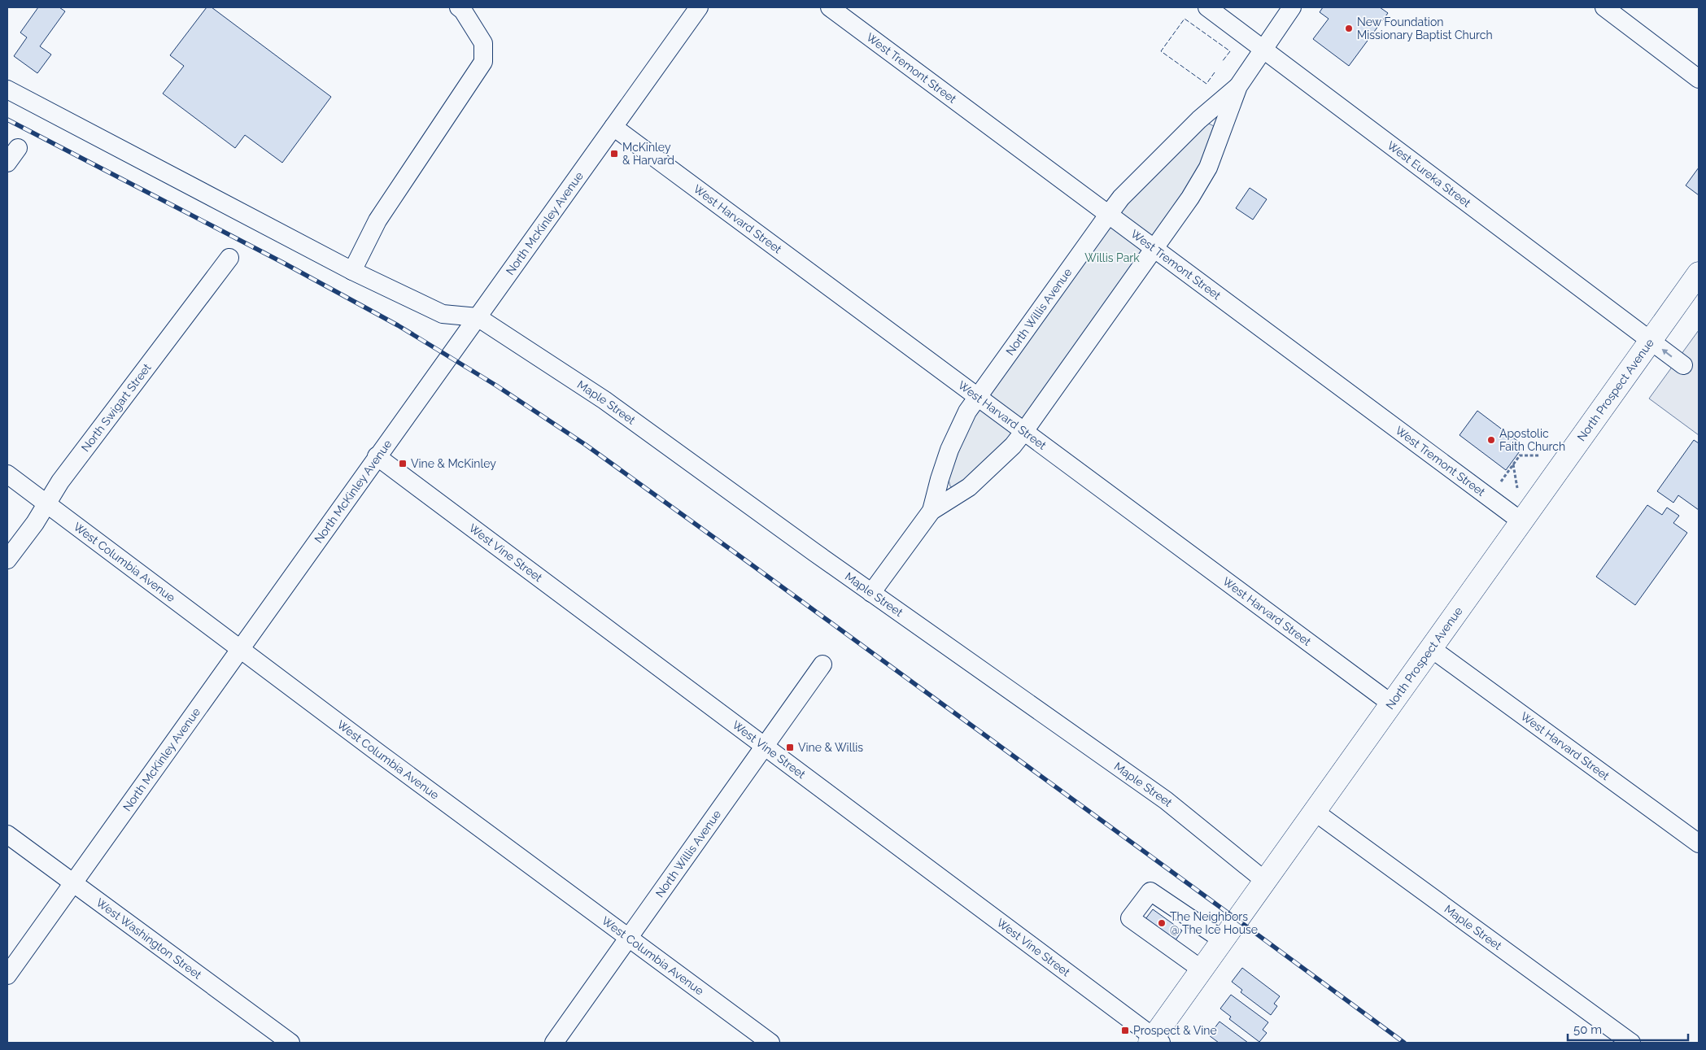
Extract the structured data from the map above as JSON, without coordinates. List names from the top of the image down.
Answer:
{
  "streets": {
    "main road": ["North Prospect Avenue"],
    "street": [
      "West Tremont Street",
      "West Eureka Street",
      "West Harvard Street",
      "North McKinley Avenue",
      "North Willis Avenue",
      "Maple Street",
      "North Swigart Street",
      "West Vine Street",
      "West Columbia Avenue",
      "West Washington Street"
    ]
  },
  "crossings": [
    ["West Tremont Street", "North Willis Avenue"],
    ["West Tremont Street", "North Prospect Avenue"],
    ["West Eureka Street", "North Willis Avenue"],
    ["West Eureka Street", "North Prospect Avenue"],
    ["West Harvard Street", "North McKinley Avenue"],
    ["West Harvard Street", "North Willis Avenue"],
    ["West Harvard Street", "North Prospect Avenue"],
    ["North McKinley Avenue", "Maple Street"],
    ["North McKinley Avenue", "West Vine Street"],
    ["North McKinley Avenue", "West Columbia Avenue"],
    ["North McKinley Avenue", "West Washington Street"],
    ["North Willis Avenue", "Maple Street"],
    ["North Willis Avenue", "West Vine Street"],
    ["North Willis Avenue", "West Columbia Avenue"],
    ["North Prospect Avenue", "Maple Street"],
    ["North Prospect Avenue", "West Vine Street"],
    ["North Swigart Street", "West Columbia Avenue"]
  ],
  "parks": ["Willis Park"],
  "places": {
    "other": ["New Foundation Missionary Baptist Church", "Apostolic Faith Church", "The Neighbors @ The Ice House"],
    "transit": [
      "McKinley & Harvard",
      "Vine & McKinley",
      "Vine & Willis",
      "Prospect & Vine"
    ]
  },
  "scale_bar": "50 m"
}
